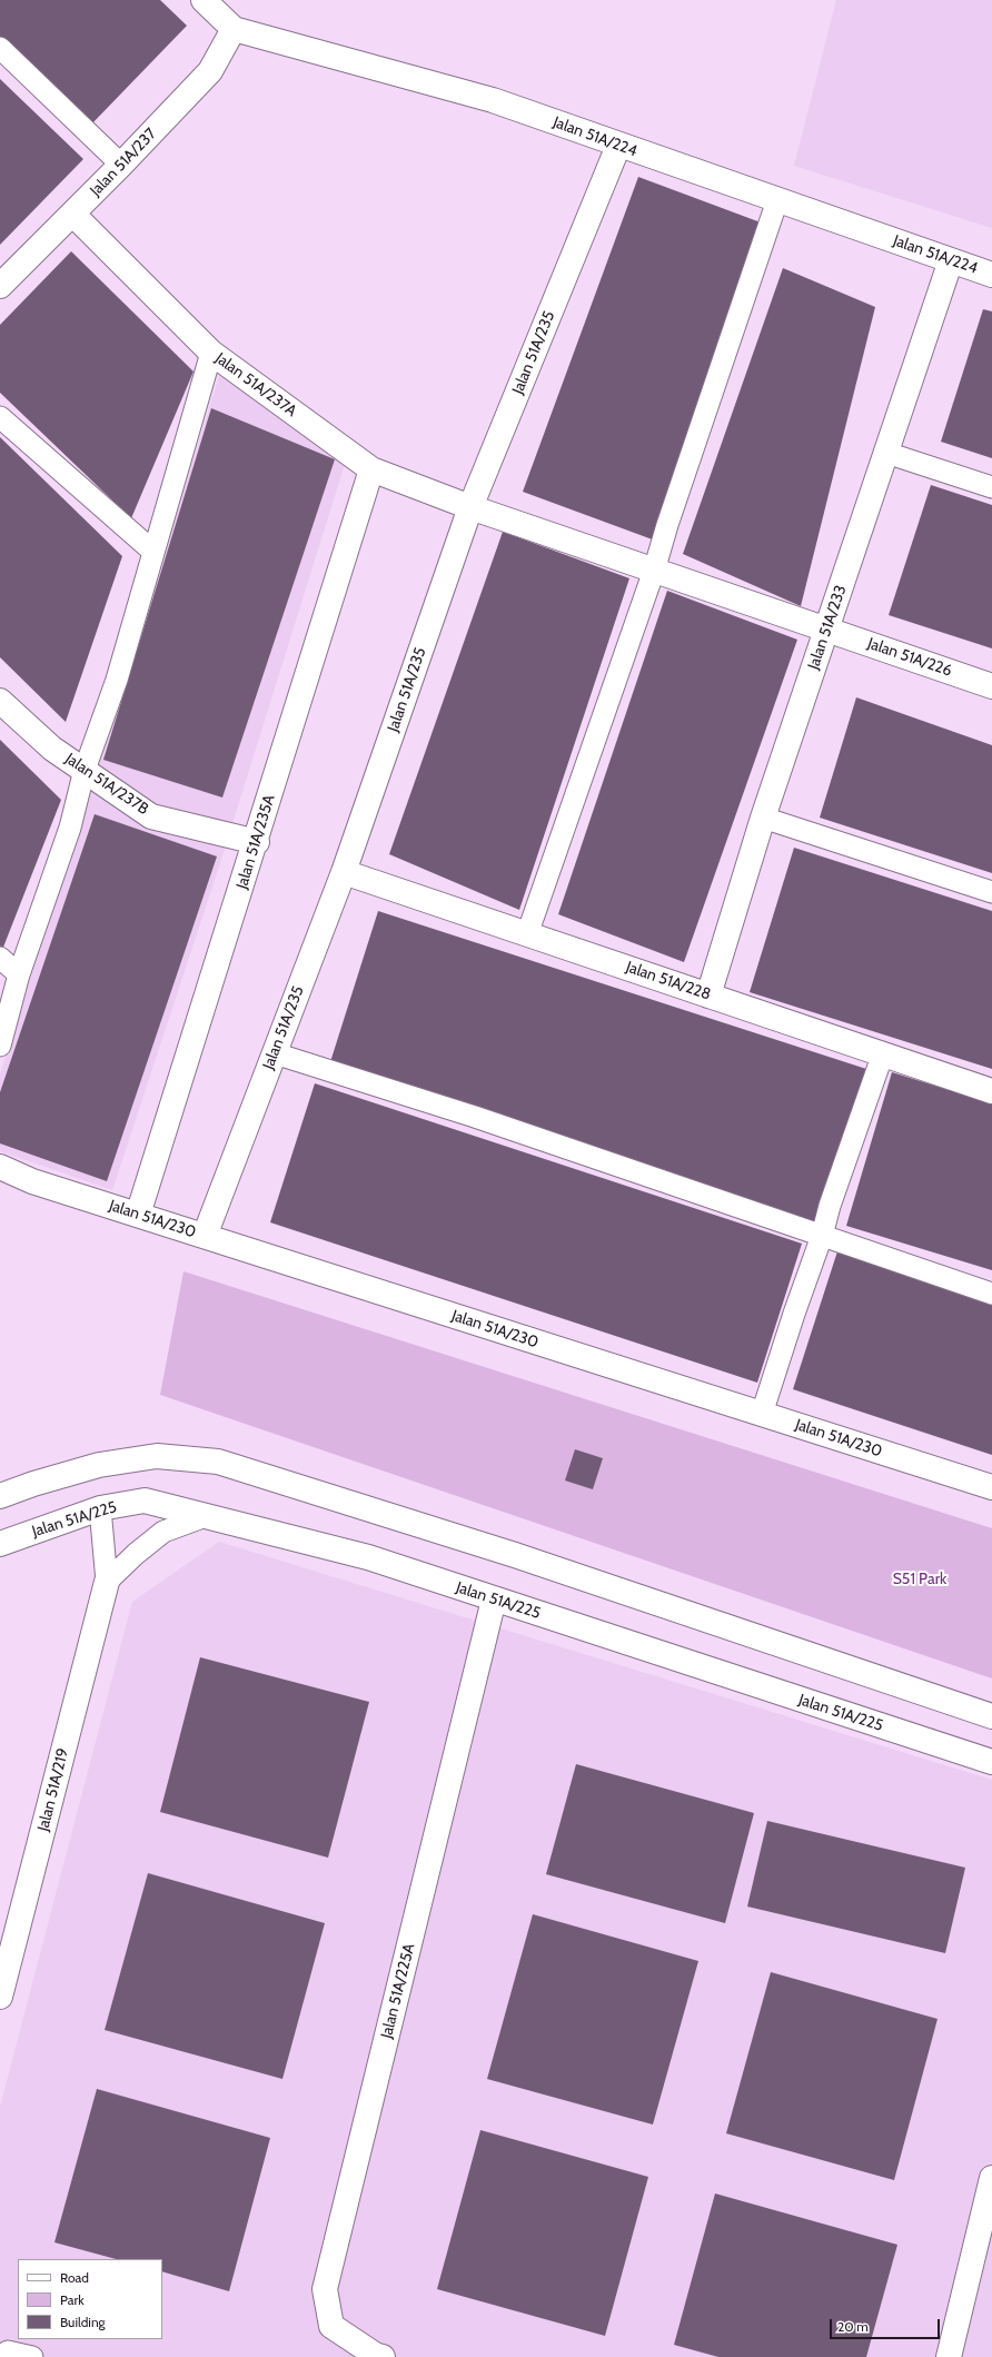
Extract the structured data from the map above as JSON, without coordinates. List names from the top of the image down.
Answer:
{
  "streets": {
    "street": [
      "Jalan 51A/224",
      "Jalan 51A/237",
      "Jalan 51A/235",
      "Jalan 51A/237A",
      "Jalan 51A/233",
      "Jalan 51A/226",
      "Jalan 51A/237B",
      "Jalan 51A/235A",
      "Jalan 51A/228",
      "Jalan 51A/230",
      "Jalan 51A/225",
      "Jalan 51A/219",
      "Jalan 51A/225A"
    ]
  },
  "crossings": [
    ["Jalan 51A/224", "Jalan 51A/237"],
    ["Jalan 51A/224", "Jalan 51A/235"],
    ["Jalan 51A/224", "Jalan 51A/233"],
    ["Jalan 51A/237", "Jalan 51A/237A"],
    ["Jalan 51A/235", "Jalan 51A/237A"],
    ["Jalan 51A/235", "Jalan 51A/228"],
    ["Jalan 51A/235", "Jalan 51A/230"],
    ["Jalan 51A/237A", "Jalan 51A/226"],
    ["Jalan 51A/237A", "Jalan 51A/235A"],
    ["Jalan 51A/233", "Jalan 51A/226"],
    ["Jalan 51A/233", "Jalan 51A/228"],
    ["Jalan 51A/237B", "Jalan 51A/235A"],
    ["Jalan 51A/235A", "Jalan 51A/230"],
    ["Jalan 51A/225", "Jalan 51A/219"],
    ["Jalan 51A/225", "Jalan 51A/225A"]
  ],
  "parks": ["S51 Park"],
  "legend": ["Road", "Park", "Building"],
  "scale_bar": "20 m"
}
